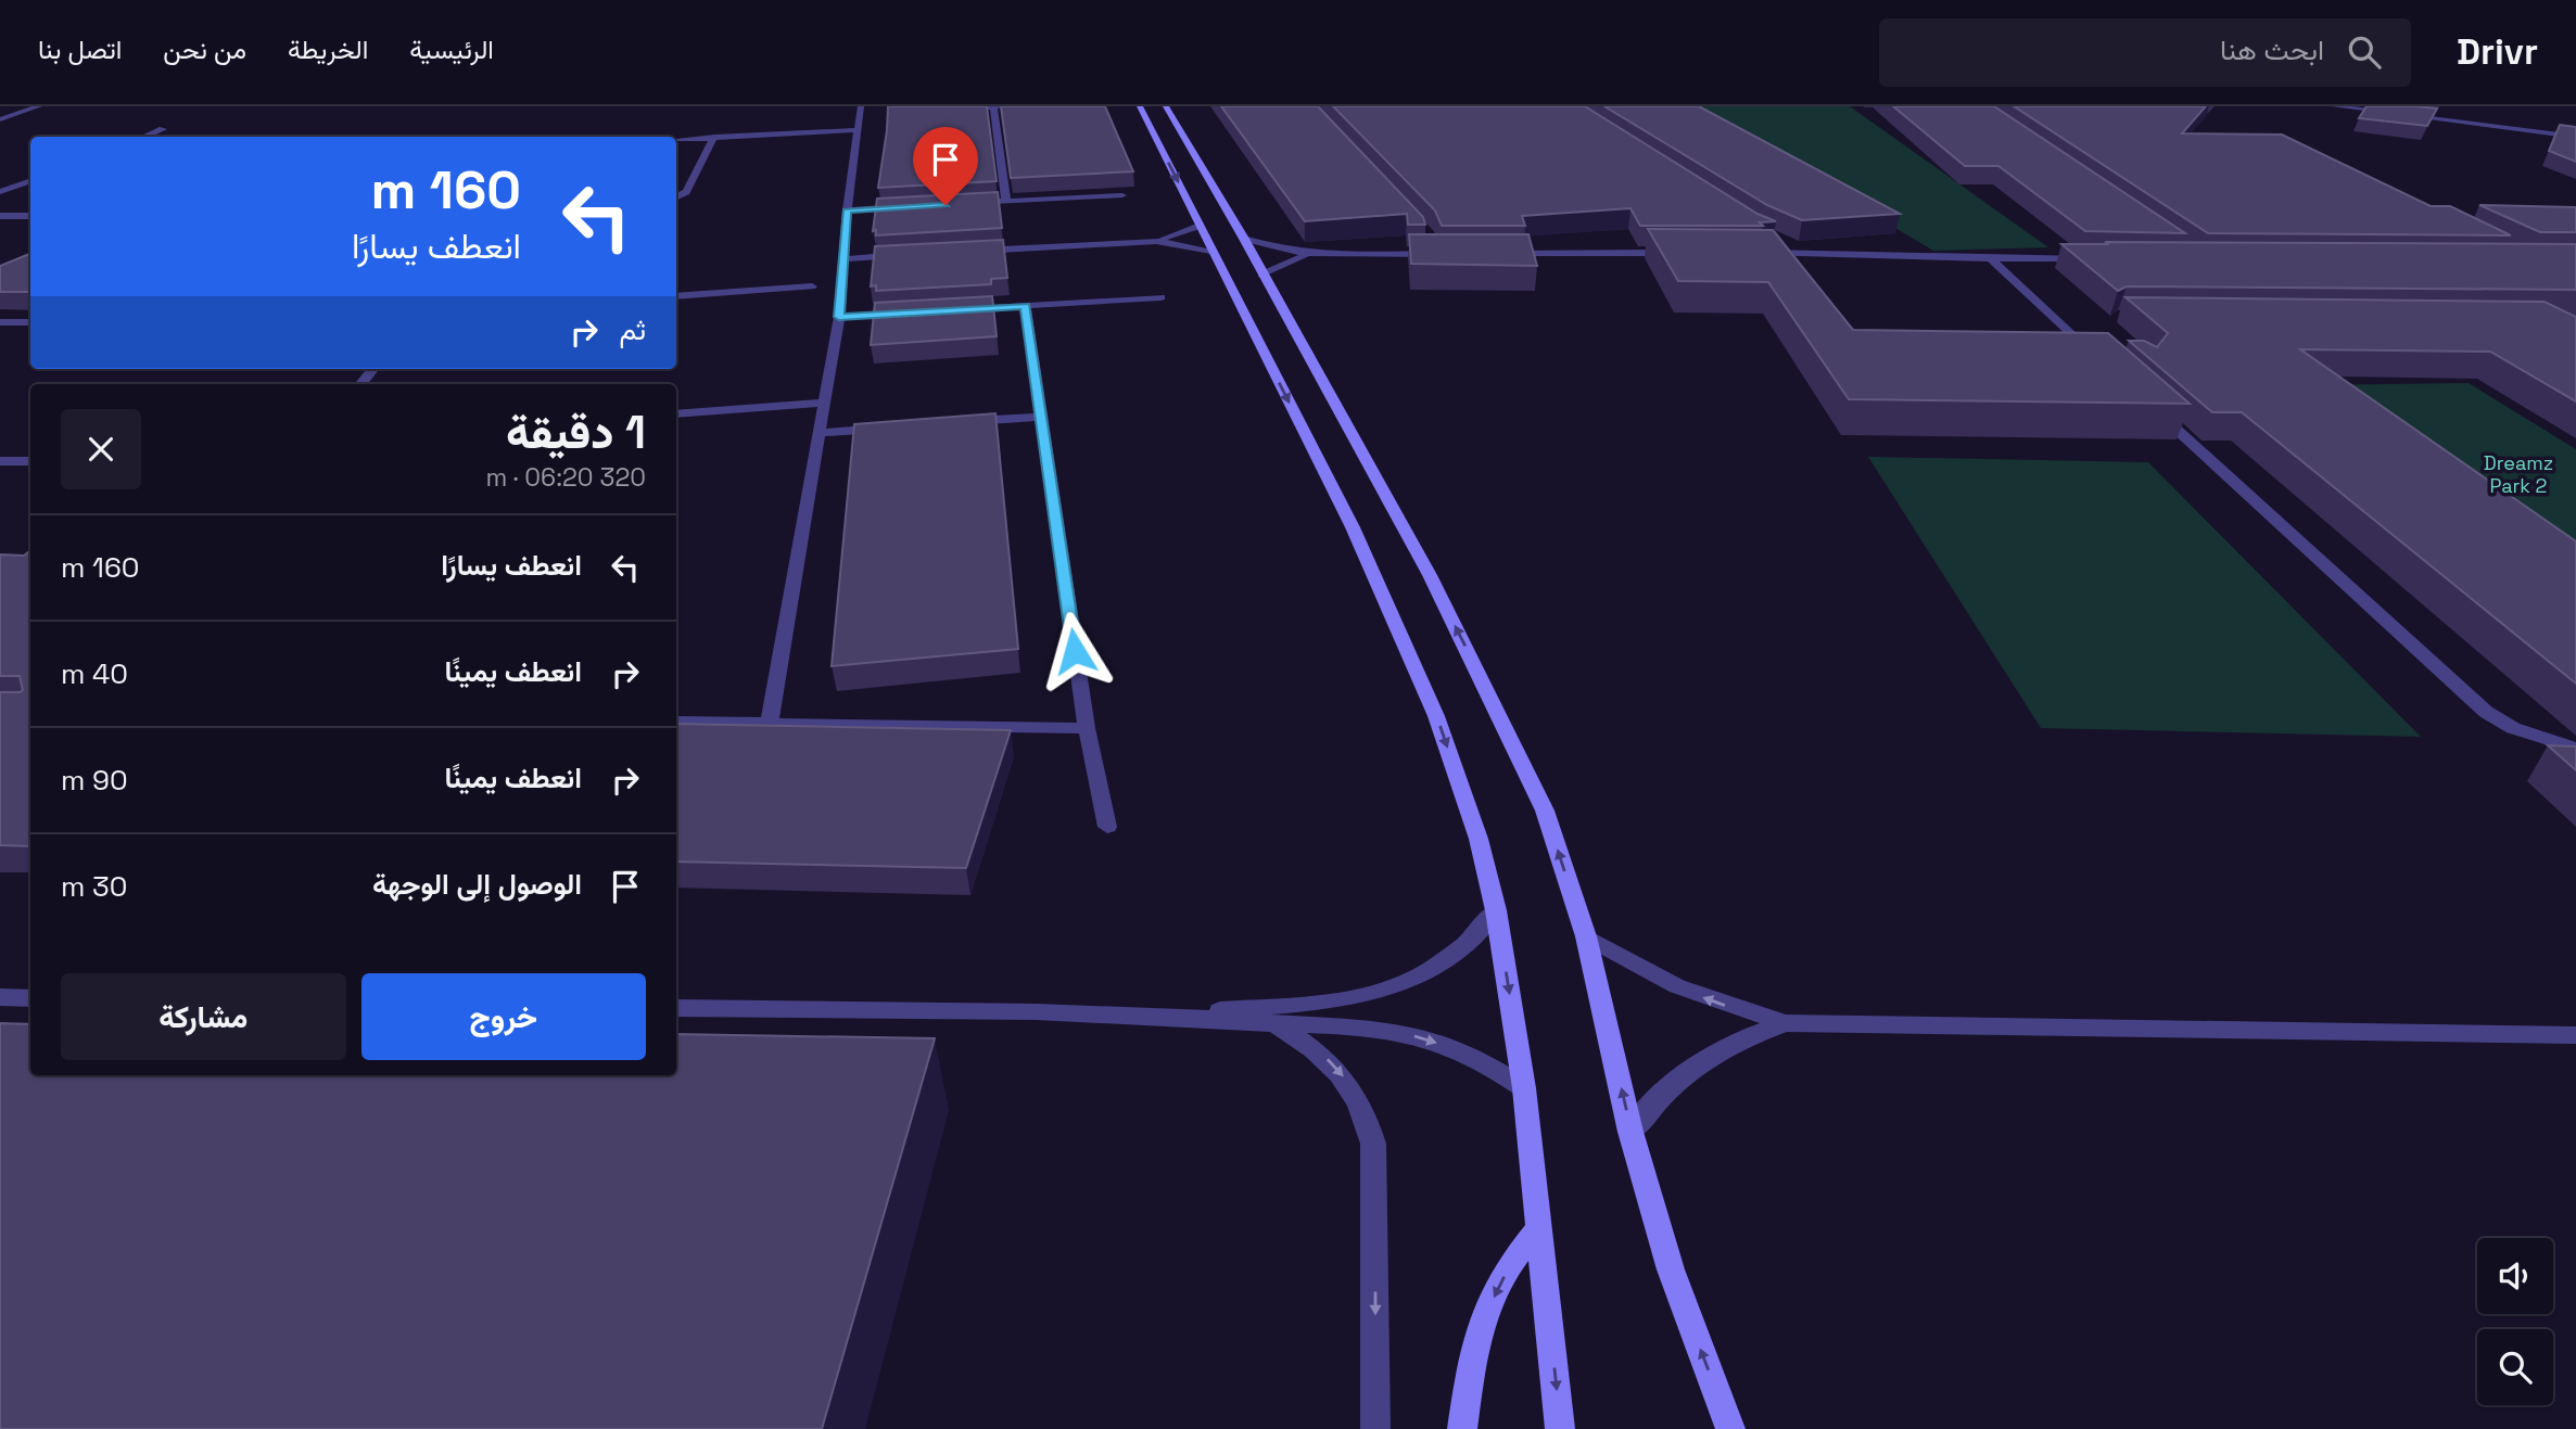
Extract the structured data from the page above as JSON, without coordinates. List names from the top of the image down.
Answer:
{
  "parks": ["Dreamz Park 2"],
  "page": {
    "header": "Drivr",
    "search": "ابحث هنا",
    "nav": [
      "الرئيسية",
      "الخريطة",
      "من نحن",
      "اتصل بنا"
    ],
    "turn": ["160 m", "انعطف يسارًا"],
    "then": "ثم",
    "heading": ["1 دقيقة", "320 m · 06:20"],
    "list": [
      {
        "name": "انعطف يسارًا",
        "value": "160 m"
      },
      {
        "name": "انعطف يمينًا",
        "value": "40 m"
      },
      {
        "name": "انعطف يمينًا",
        "value": "90 m"
      },
      {
        "name": "الوصول إلى الوجهة",
        "value": "30 m"
      }
    ],
    "buttons": ["خروج", "مشاركة"]
  }
}
